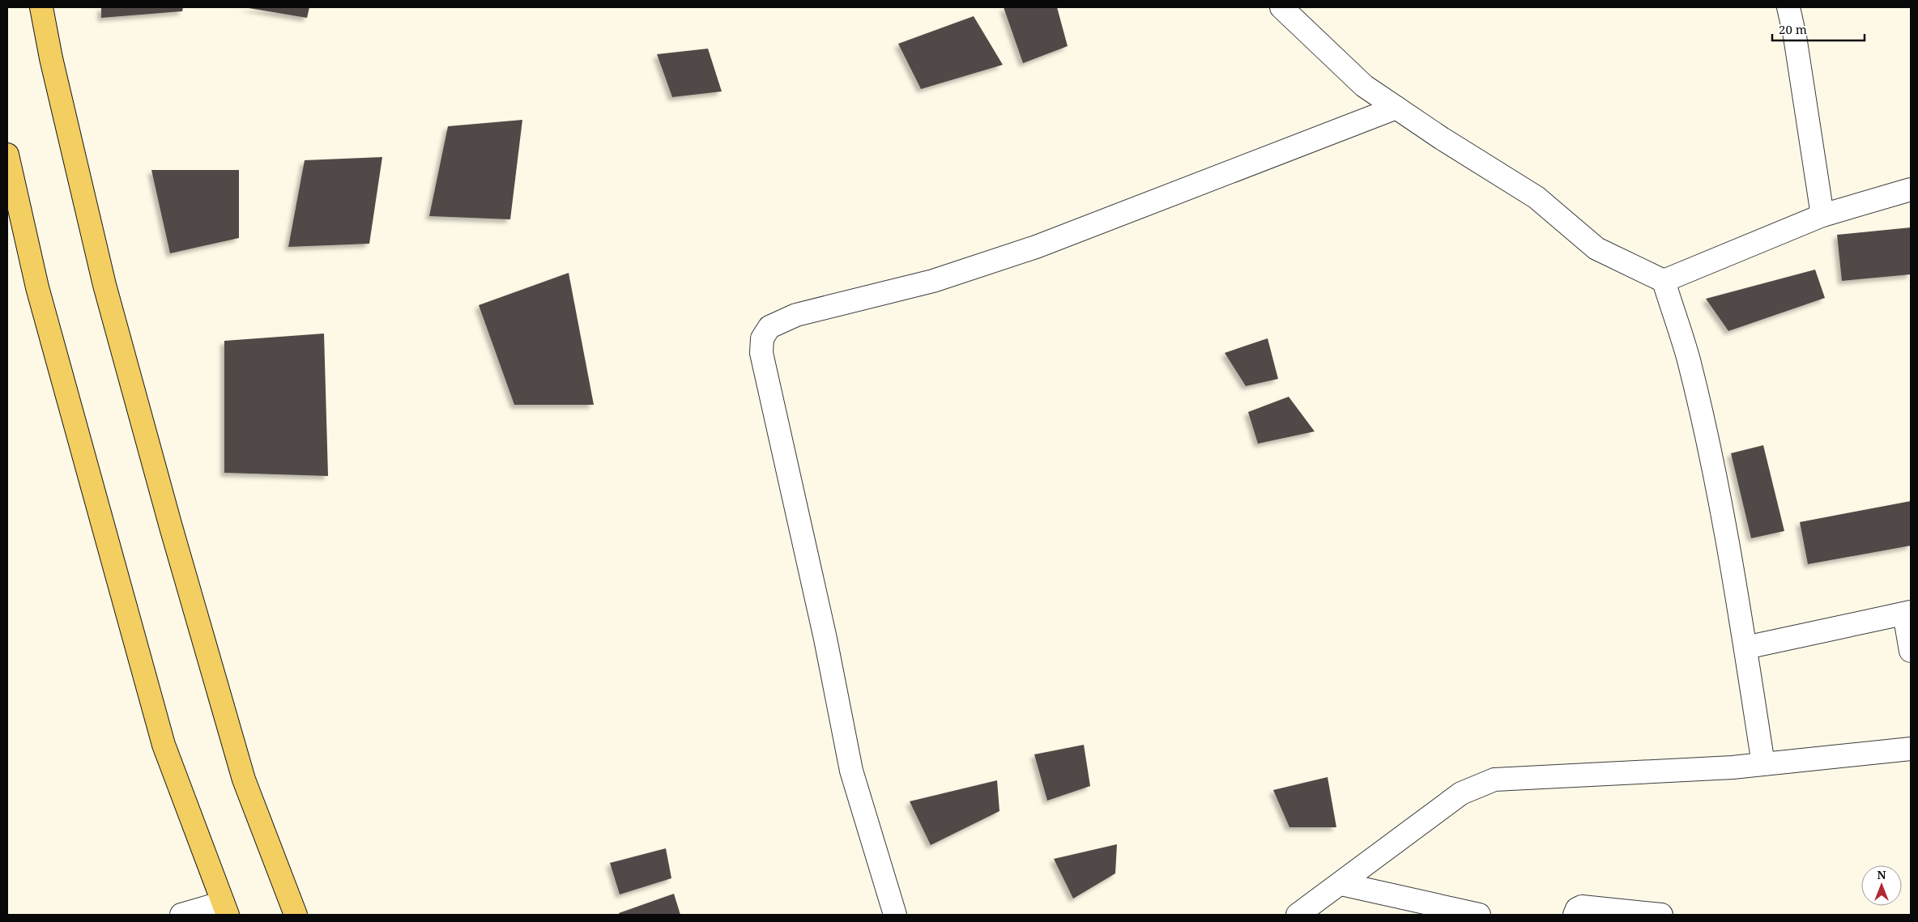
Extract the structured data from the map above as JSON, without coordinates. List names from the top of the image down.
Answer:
{
  "scale_bar": "20 m",
  "north": "top"
}
